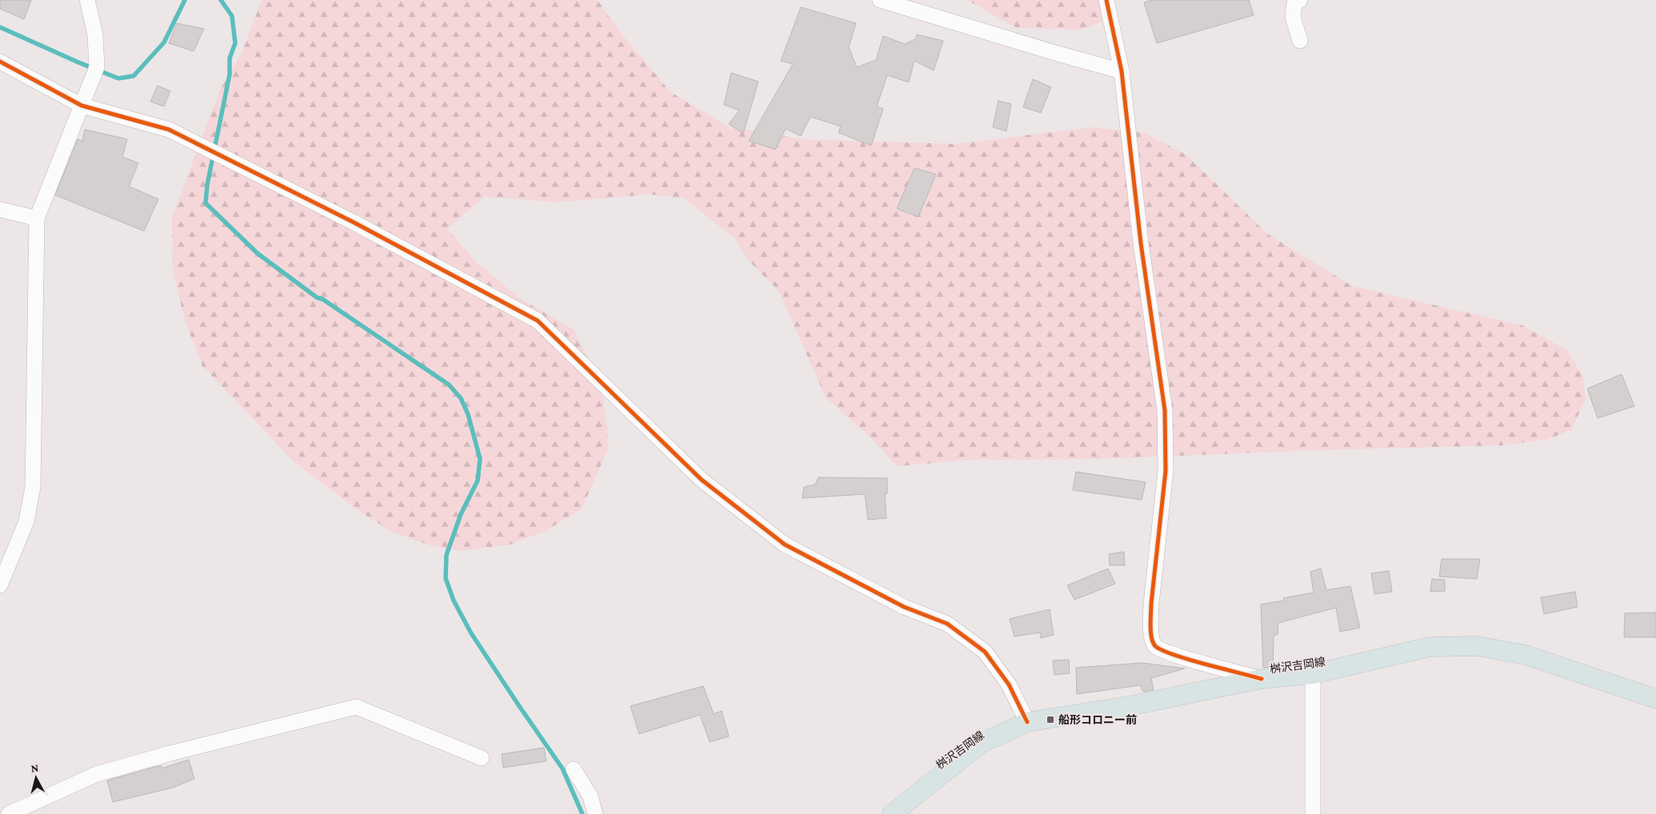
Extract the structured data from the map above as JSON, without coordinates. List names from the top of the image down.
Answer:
{
  "streets": {
    "main road": ["桝沢吉岡線"]
  },
  "places": {
    "transit": ["船形コロニー前"]
  },
  "north": "top"
}
